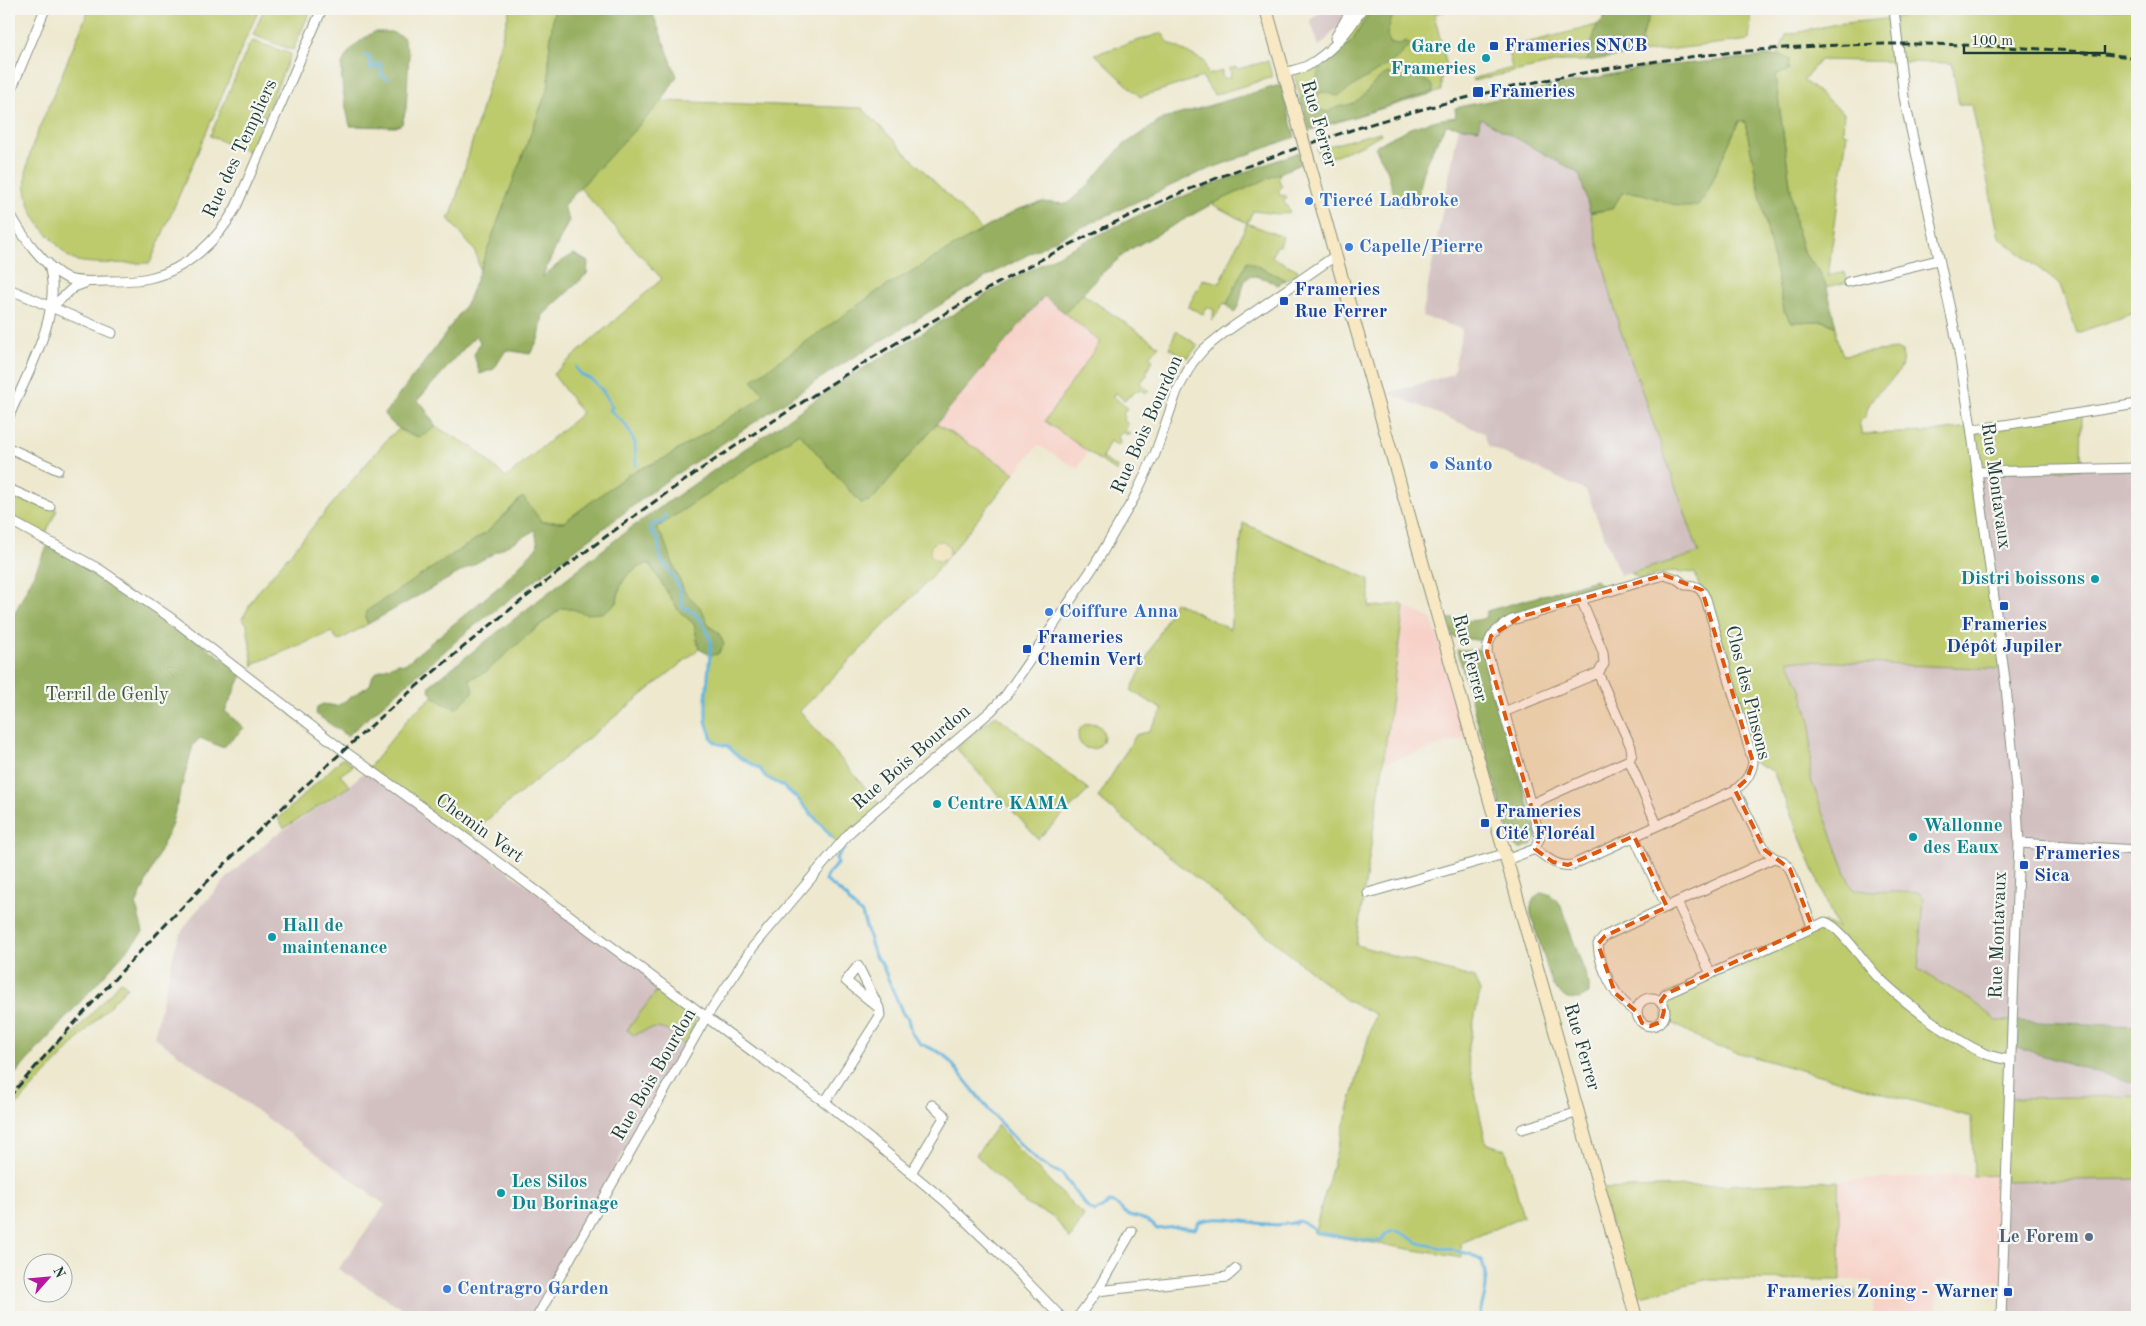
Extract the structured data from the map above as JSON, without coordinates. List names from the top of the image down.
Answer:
{
  "streets": {
    "main road": ["Rue Ferrer"],
    "street": [
      "Rue des Templiers",
      "Rue Bois Bourdon",
      "Rue Montavaux",
      "Clos des Pinsons",
      "Chemin Vert"
    ]
  },
  "crossings": [
    ["Rue Ferrer", "Rue Bois Bourdon"],
    ["Rue Bois Bourdon", "Chemin Vert"]
  ],
  "parks": ["Terril de Genly"],
  "places": {
    "transit": [
      "Frameries SNCB",
      "Frameries",
      "Frameries Rue Ferrer",
      "Frameries Dépôt Jupiler",
      "Frameries Chemin Vert",
      "Frameries Cité Floréal",
      "Frameries Sica",
      "Frameries Zoning - Warner"
    ],
    "other": [
      "Gare de Frameries",
      "Tiercé Ladbroke",
      "Capelle/Pierre",
      "Santo",
      "Distri boissons",
      "Coiffure Anna",
      "Centre KAMA",
      "Wallonne des Eaux",
      "Hall de maintenance",
      "Les Silos Du Borinage",
      "Le Forem",
      "Centragro Garden"
    ]
  },
  "scale_bar": "100 m",
  "north": "top right"
}
